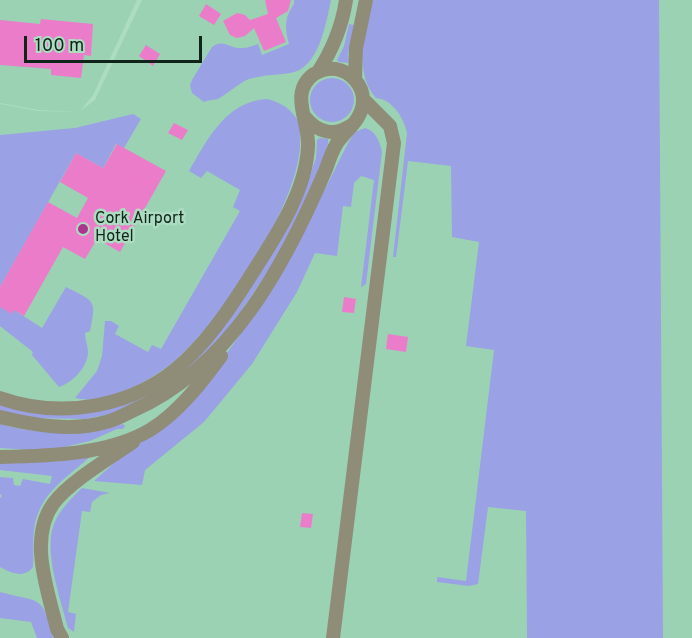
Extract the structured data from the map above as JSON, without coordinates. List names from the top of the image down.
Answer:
{
  "places": ["Cork Airport Hotel"],
  "scale_bar": "100 m"
}
